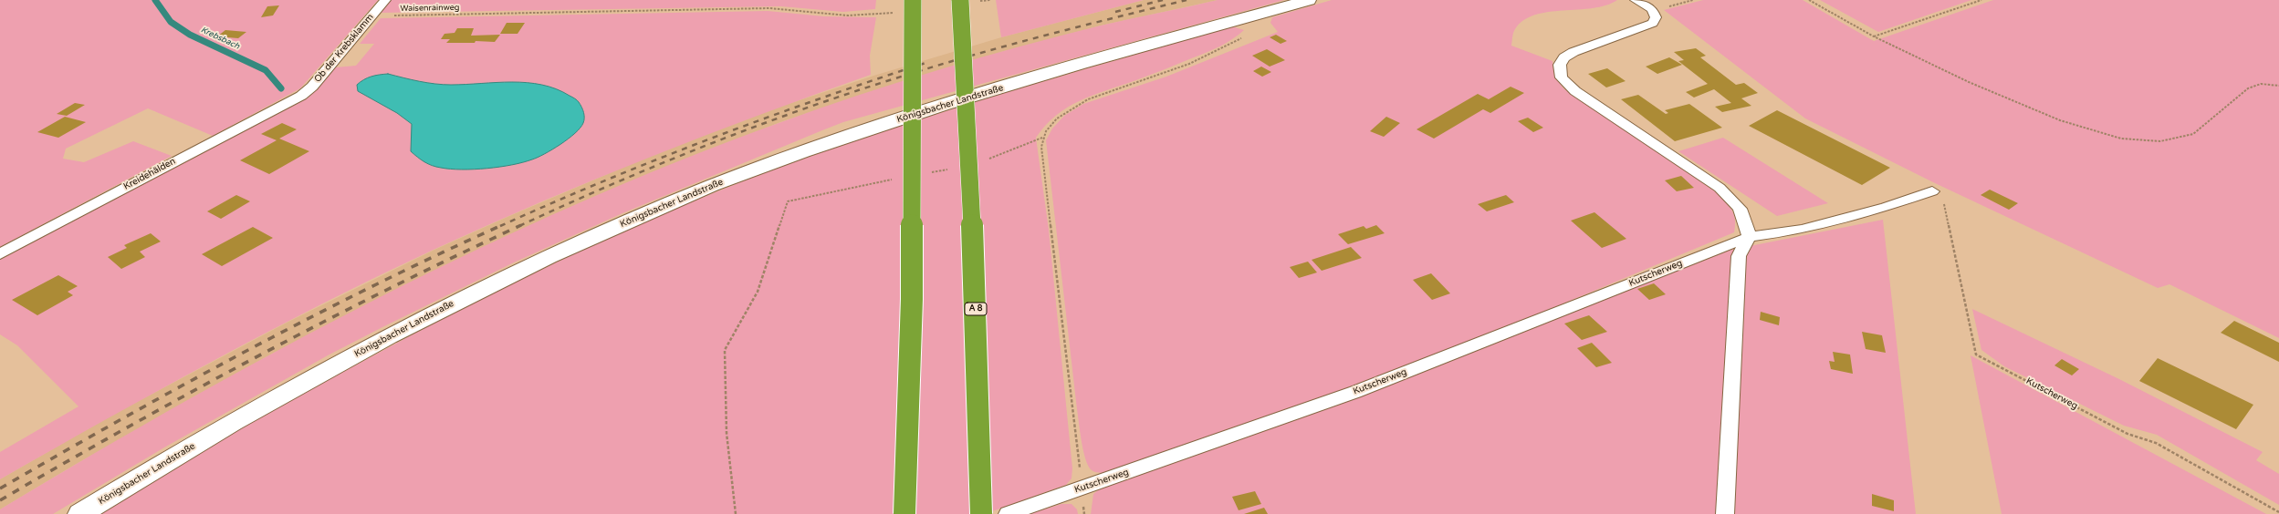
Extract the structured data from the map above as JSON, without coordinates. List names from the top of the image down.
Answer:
{
  "streets": {
    "highway": ["A 8"],
    "main road": ["Königsbacher Landstraße"],
    "lane": ["Ob der Krebsklamm", "Kreidehälden", "Kutscherweg"],
    "path": ["Waisenrainweg"]
  },
  "crossings": [
    ["Waisenrainweg", "Ob der Krebsklamm"],
    ["Ob der Krebsklamm", "Kreidehälden"]
  ],
  "water": ["Krebsbach"]
}
